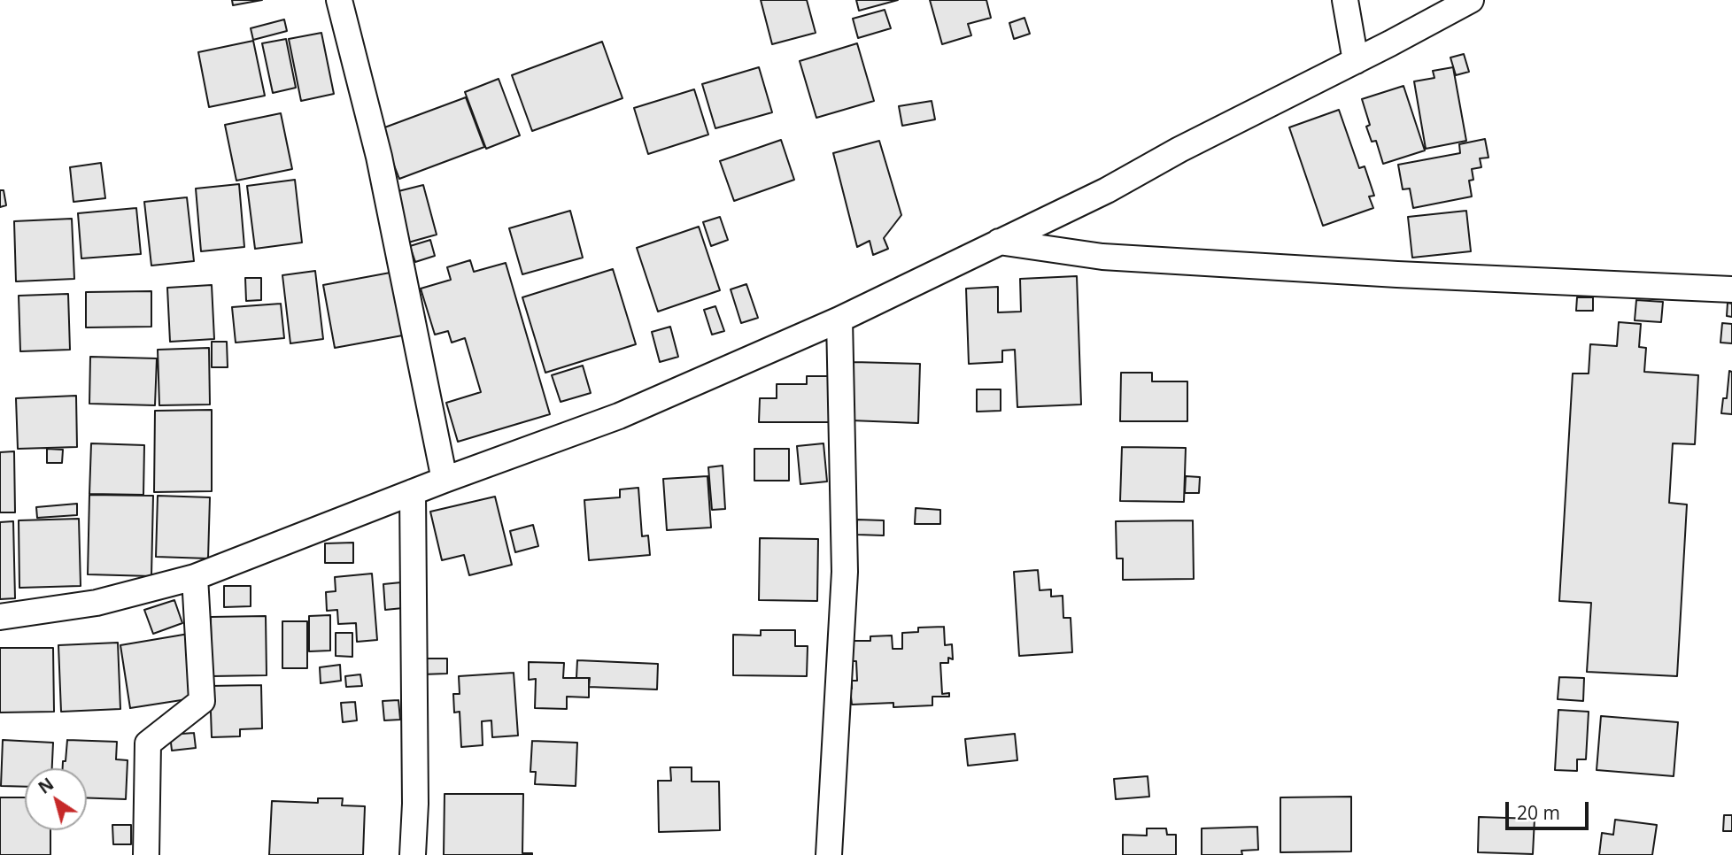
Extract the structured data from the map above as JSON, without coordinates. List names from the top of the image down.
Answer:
{
  "scale_bar": "20 m",
  "north": "top left"
}
